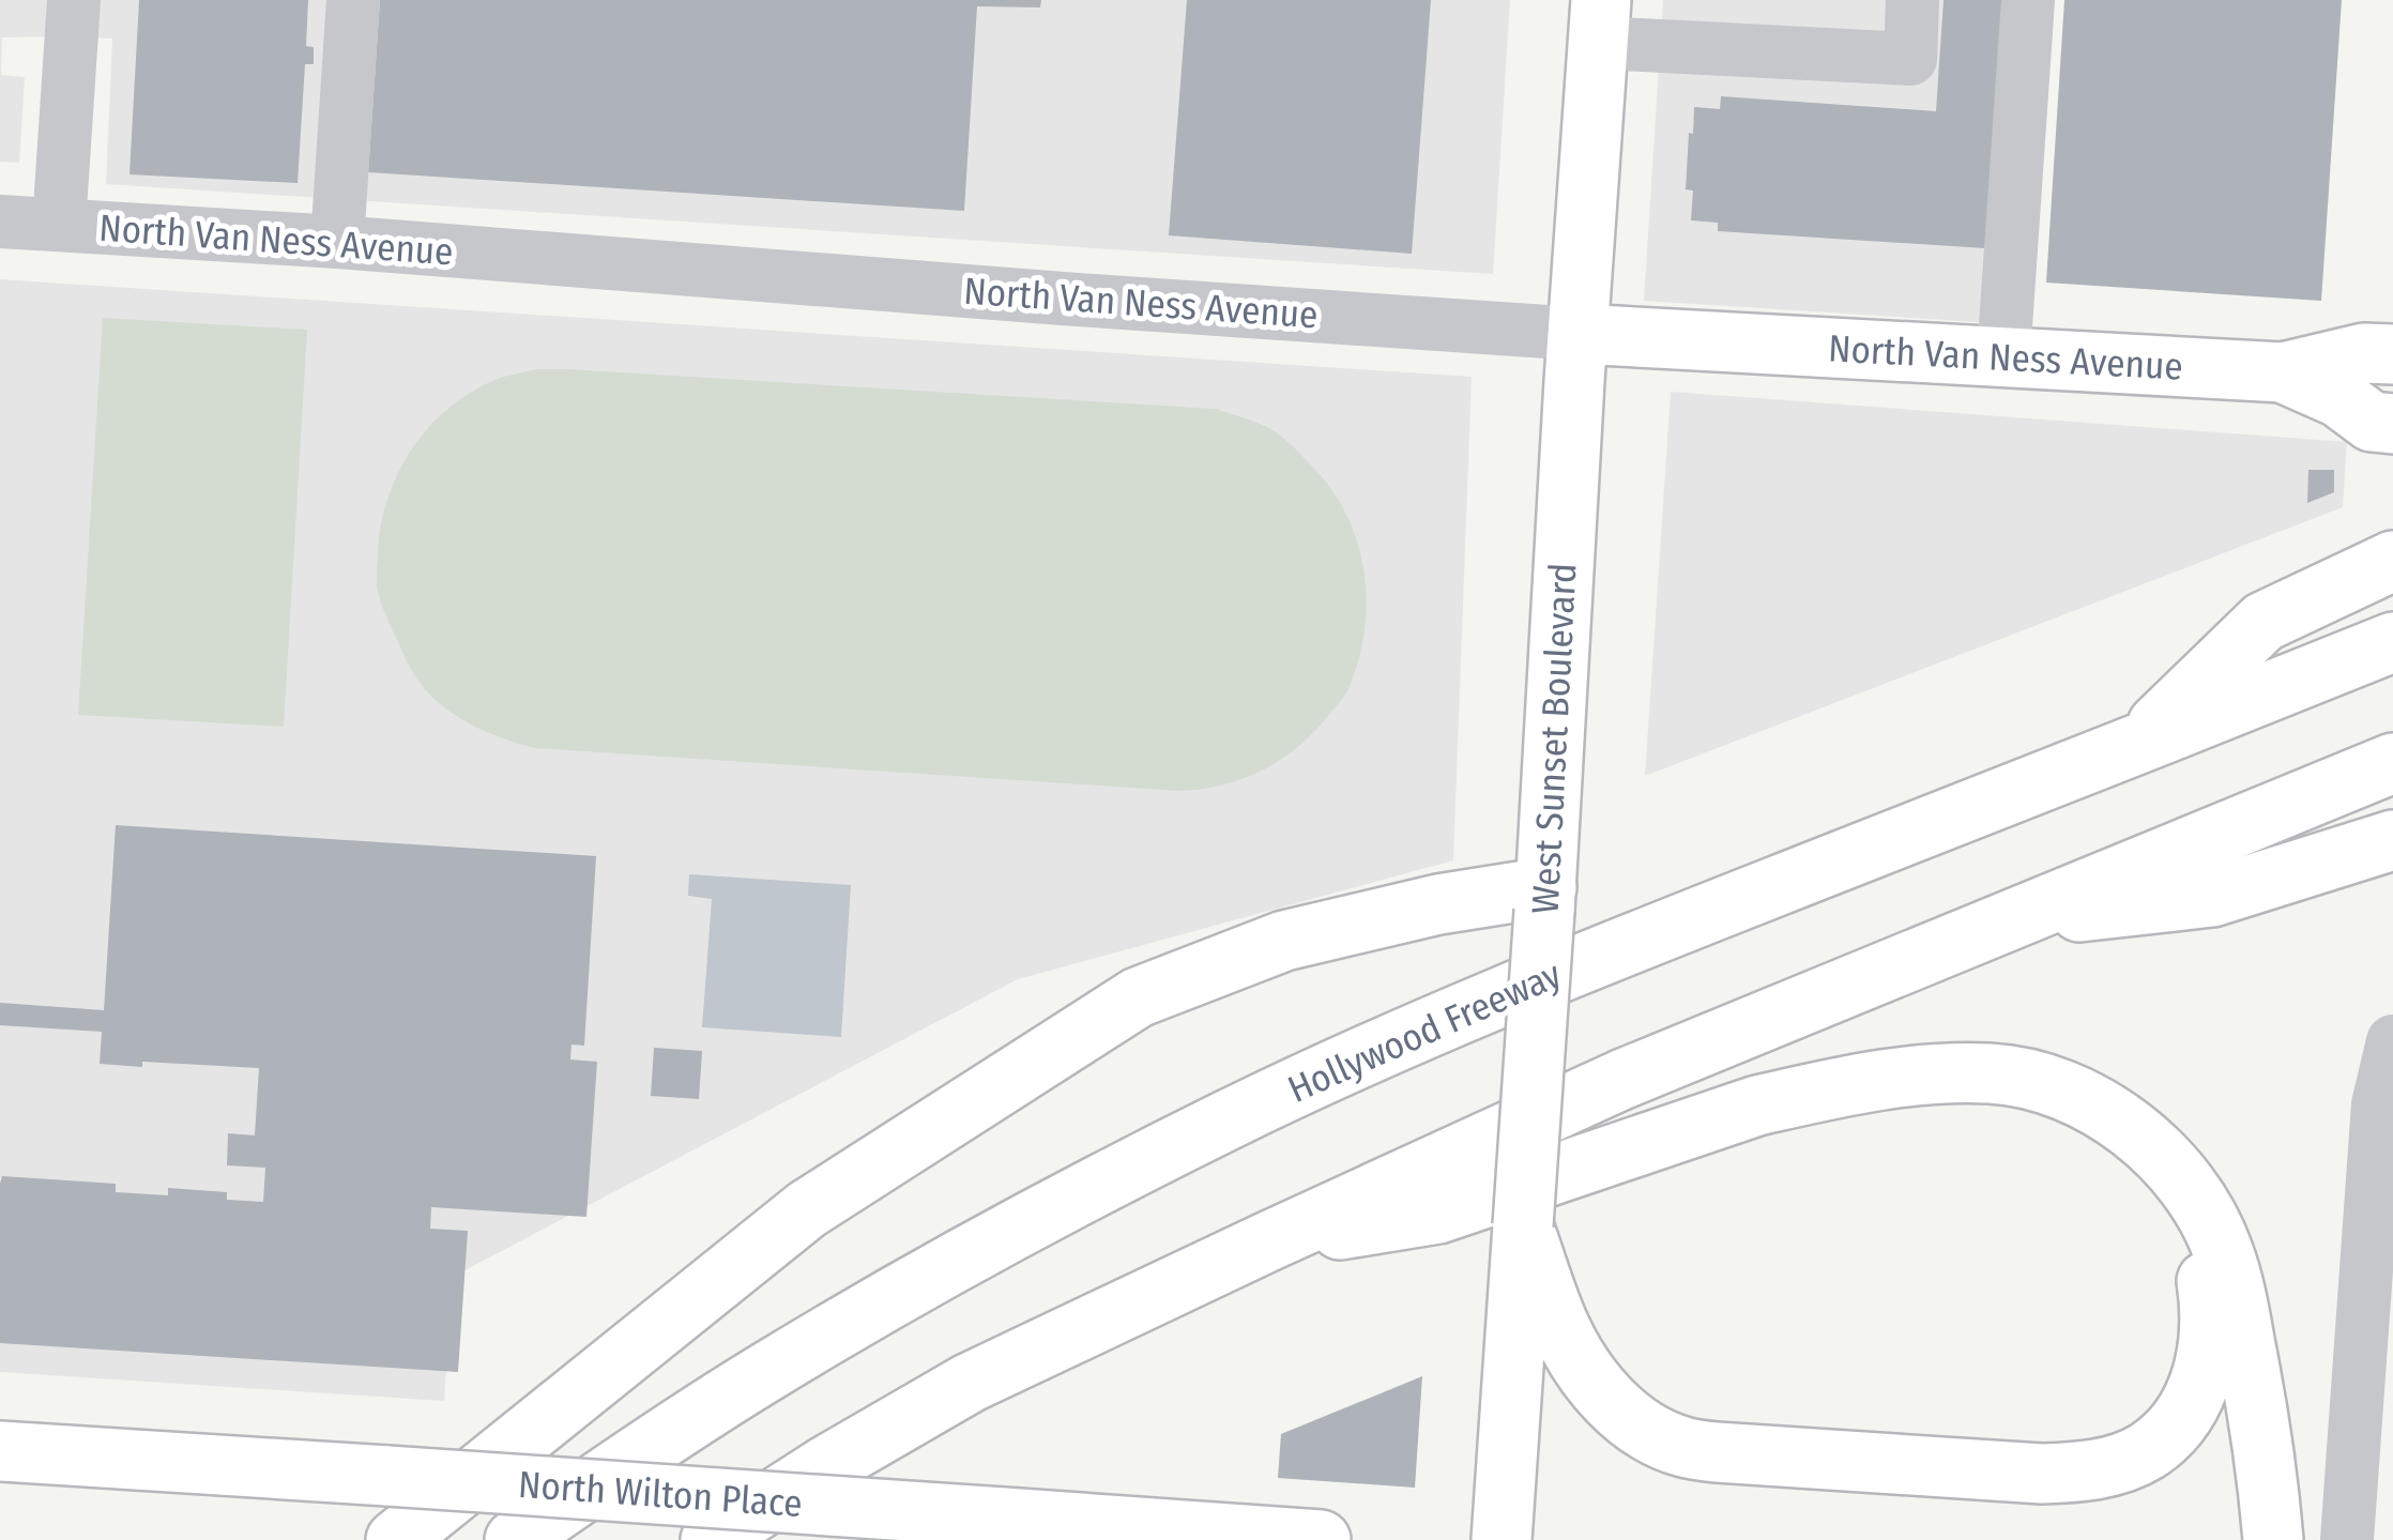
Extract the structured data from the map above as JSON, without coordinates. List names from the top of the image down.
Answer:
{
  "streets": {
    "main road": [
      "North Van Ness Avenue",
      "West Sunset Boulevard",
      "Hollywood Freeway",
      "North Wilton Place"
    ]
  },
  "crossings": [
    ["North Van Ness Avenue", "West Sunset Boulevard"]
  ]
}
